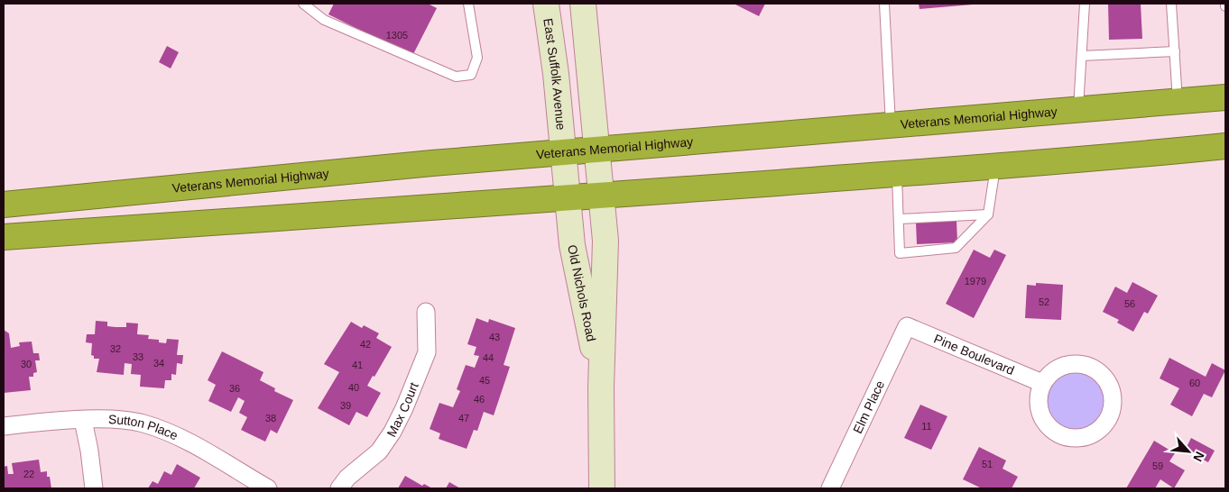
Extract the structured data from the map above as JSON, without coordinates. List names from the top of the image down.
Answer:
{
  "streets": {
    "highway": ["Veterans Memorial Highway"],
    "street": [
      "East Suffolk Avenue",
      "Old Nichols Road",
      "Pine Boulevard",
      "Elm Place",
      "Max Court",
      "Sutton Place"
    ]
  },
  "crossings": [
    ["East Suffolk Avenue", "Veterans Memorial Highway"],
    ["East Suffolk Avenue", "Old Nichols Road"],
    ["Pine Boulevard", "Elm Place"]
  ],
  "house_numbers": [
    "1305",
    "1979",
    "52",
    "56",
    "43",
    "42",
    "32",
    "33",
    "44",
    "34",
    "30",
    "41",
    "45",
    "60",
    "40",
    "36",
    "46",
    "39",
    "38",
    "47",
    "11",
    "51",
    "59",
    "22"
  ],
  "north": "bottom right"
}
